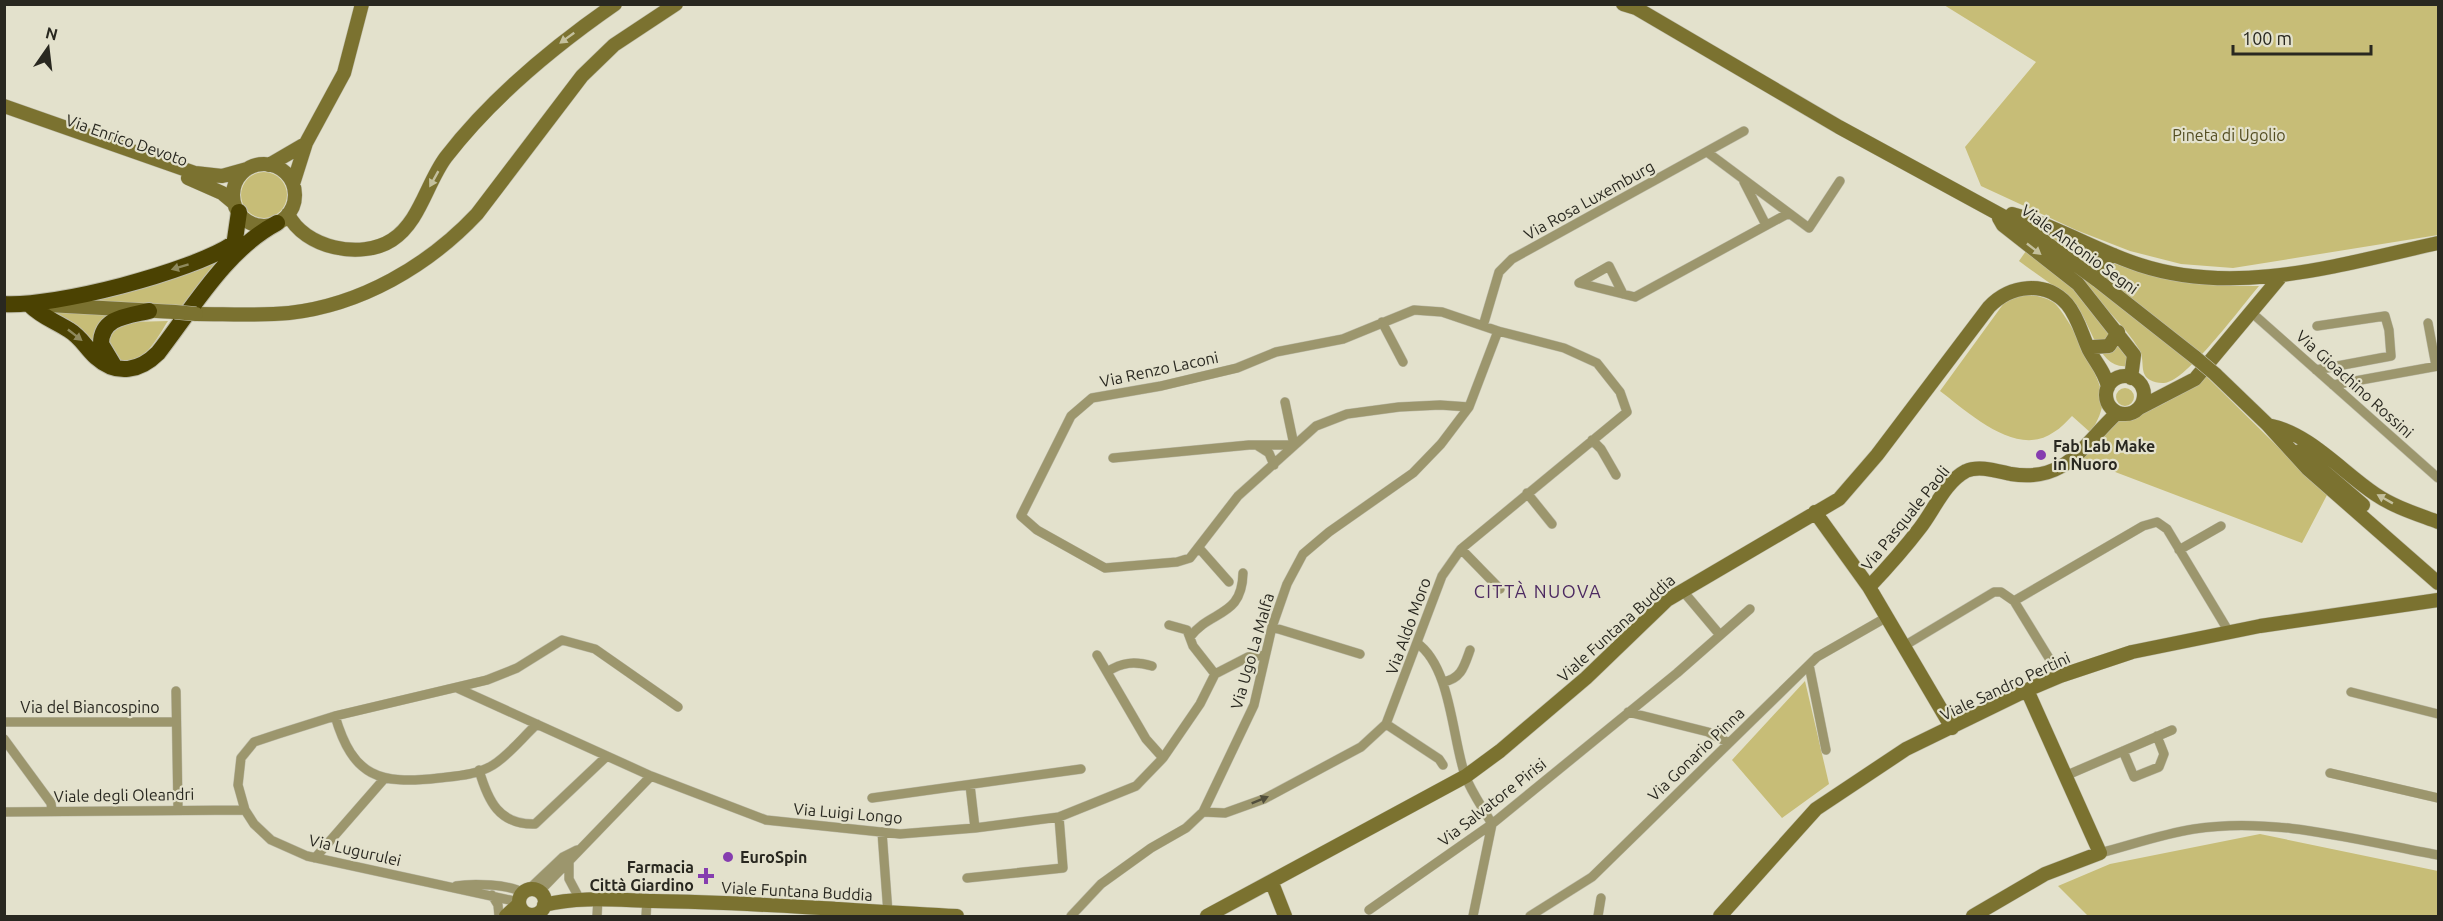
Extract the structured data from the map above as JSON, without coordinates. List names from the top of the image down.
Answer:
{
  "streets": {
    "main road": [
      "Via Enrico Devoto",
      "Viale Antonio Segni",
      "Via Pasquale Paoli",
      "Viale Funtana Buddia",
      "Viale Sandro Pertini"
    ],
    "street": [
      "Via Rosa Luxemburg",
      "Via Renzo Laconi",
      "Via Gioachino Rossini",
      "Via Aldo Moro",
      "Via Ugo La Malfa",
      "Via del Biancospino",
      "Via Gonario Pinna",
      "Viale degli Oleandri",
      "Via Salvatore Pirisi",
      "Via Luigi Longo",
      "Via Lugurulei"
    ]
  },
  "crossings": [
    ["Via Renzo Laconi", "Via Ugo La Malfa"],
    ["Via Pasquale Paoli", "Viale Funtana Buddia"],
    ["Via Aldo Moro", "Via Ugo La Malfa"],
    ["Viale Funtana Buddia", "Via Lugurulei"],
    ["Viale degli Oleandri", "Via Lugurulei"]
  ],
  "districts": ["CITTÀ NUOVA"],
  "parks": ["Pineta di Ugolio"],
  "places": {
    "other": ["Fab Lab Make in Nuoro", "EuroSpin"],
    "health": ["Farmacia Città Giardino"]
  },
  "scale_bar": "100 m",
  "north": "top"
}
